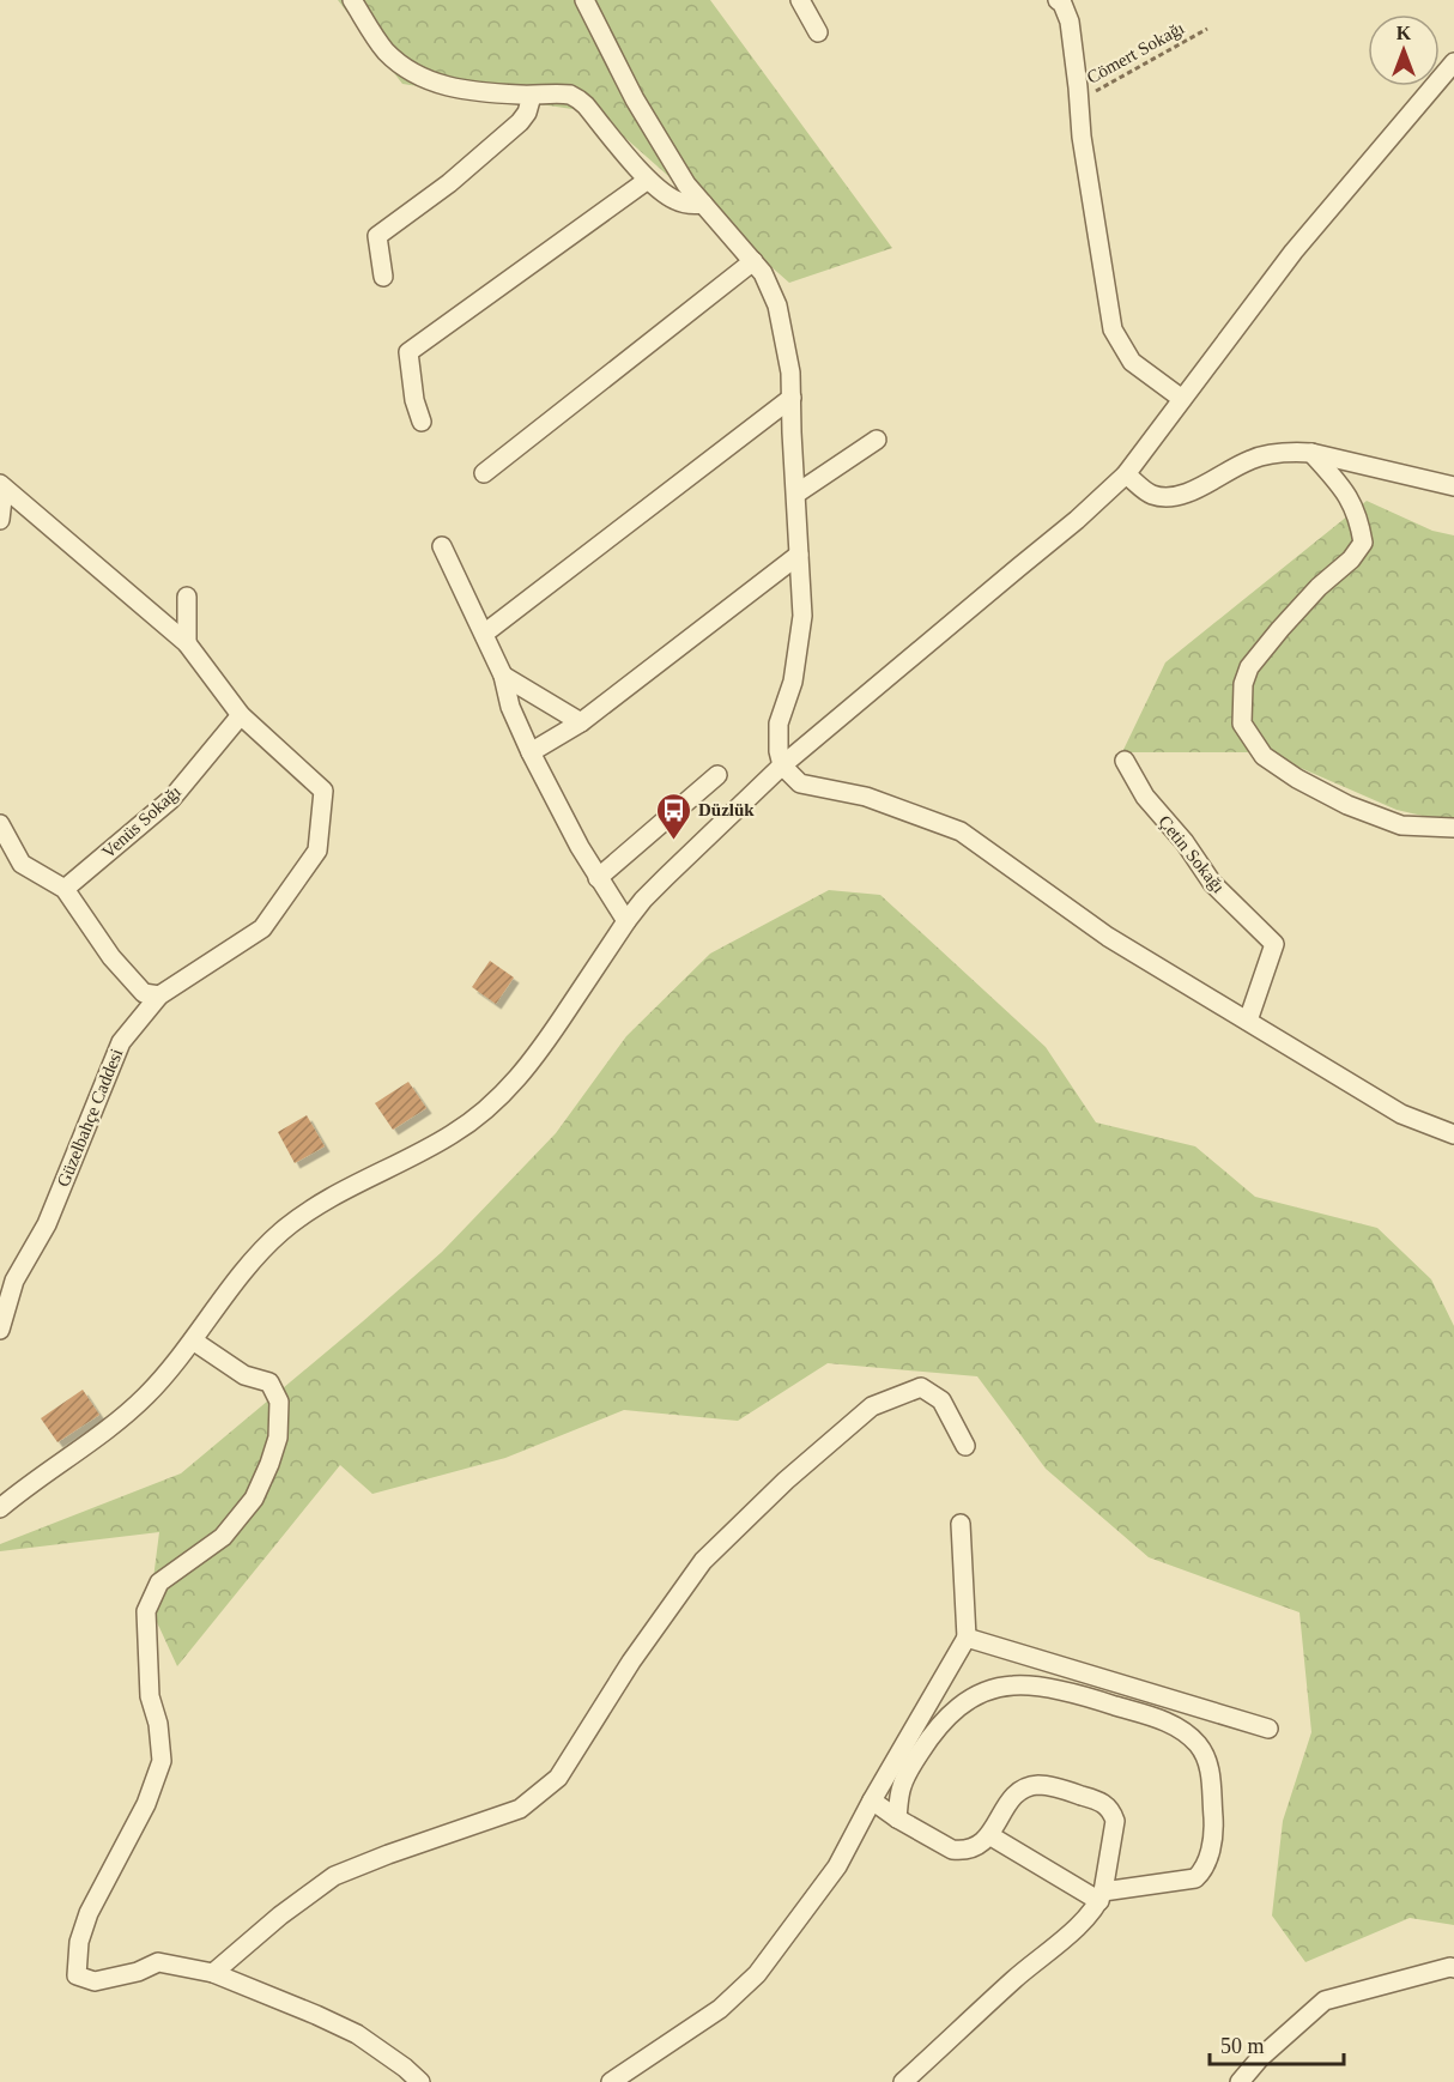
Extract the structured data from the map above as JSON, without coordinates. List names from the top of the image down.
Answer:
{
  "streets": {
    "street": ["Venüs Sokağı", "Çetin Sokağı", "Güzelbahçe Caddesi"],
    "path": ["Cömert Sokağı"]
  },
  "crossings": [
    ["Venüs Sokağı", "Güzelbahçe Caddesi"]
  ],
  "places": {
    "bus stop": ["Düzlük"]
  },
  "scale_bar": "50 m",
  "north": "top"
}
